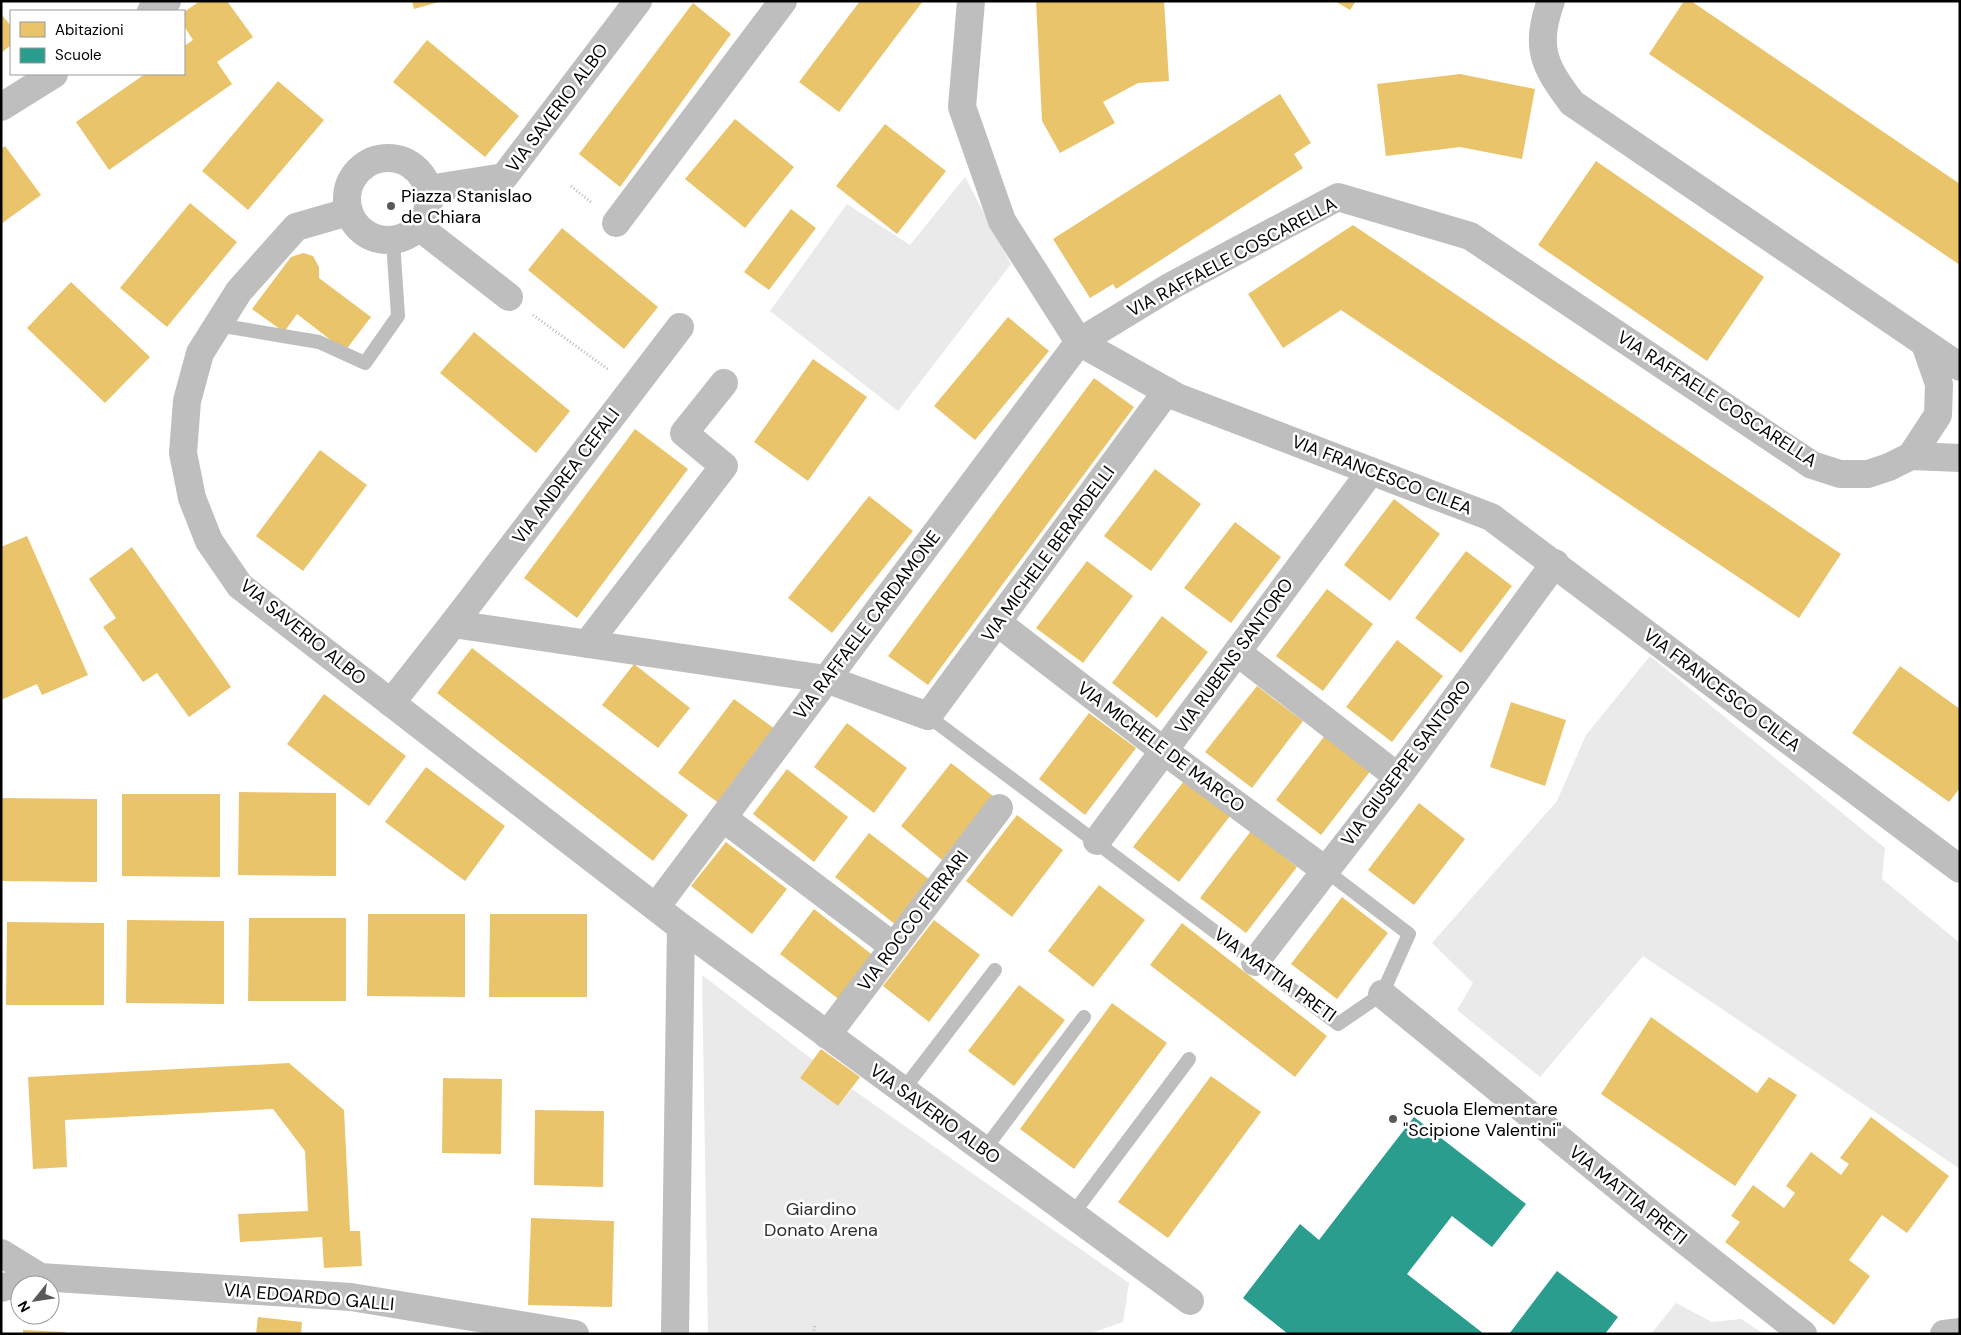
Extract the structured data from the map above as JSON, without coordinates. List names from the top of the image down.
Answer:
{
  "streets": {
    "street": [
      "VIA SAVERIO ALBO",
      "VIA RAFFAELE COSCARELLA",
      "VIA FRANCESCO CILEA",
      "VIA ANDREA CEFALI",
      "VIA MICHELE BERARDELLI",
      "VIA RAFFAELE CARDAMONE",
      "VIA RUBENS SANTORO",
      "VIA MICHELE DE MARCO",
      "VIA GIUSEPPE SANTORO",
      "VIA ROCCO FERRARI",
      "VIA MATTIA PRETI",
      "VIA EDOARDO GALLI"
    ]
  },
  "crossings": [
    ["VIA SAVERIO ALBO", "VIA ANDREA CEFALI"],
    ["VIA SAVERIO ALBO", "VIA RAFFAELE CARDAMONE"],
    ["VIA SAVERIO ALBO", "VIA ROCCO FERRARI"],
    ["VIA RAFFAELE COSCARELLA", "VIA FRANCESCO CILEA"],
    ["VIA RAFFAELE COSCARELLA", "VIA RAFFAELE CARDAMONE"],
    ["VIA FRANCESCO CILEA", "VIA MICHELE BERARDELLI"],
    ["VIA FRANCESCO CILEA", "VIA RAFFAELE CARDAMONE"],
    ["VIA FRANCESCO CILEA", "VIA RUBENS SANTORO"],
    ["VIA FRANCESCO CILEA", "VIA GIUSEPPE SANTORO"],
    ["VIA MICHELE BERARDELLI", "VIA MICHELE DE MARCO"],
    ["VIA MICHELE BERARDELLI", "VIA MATTIA PRETI"],
    ["VIA RUBENS SANTORO", "VIA MICHELE DE MARCO"],
    ["VIA RUBENS SANTORO", "VIA MATTIA PRETI"],
    ["VIA MICHELE DE MARCO", "VIA GIUSEPPE SANTORO"],
    ["VIA GIUSEPPE SANTORO", "VIA MATTIA PRETI"]
  ],
  "parks": ["Giardino Donato Arena"],
  "places": ["Piazza Stanislao de Chiara", "Scuola Elementare \"Scipione Valentini\""],
  "legend": ["Abitazioni", "Scuole"],
  "north": "bottom left"
}
